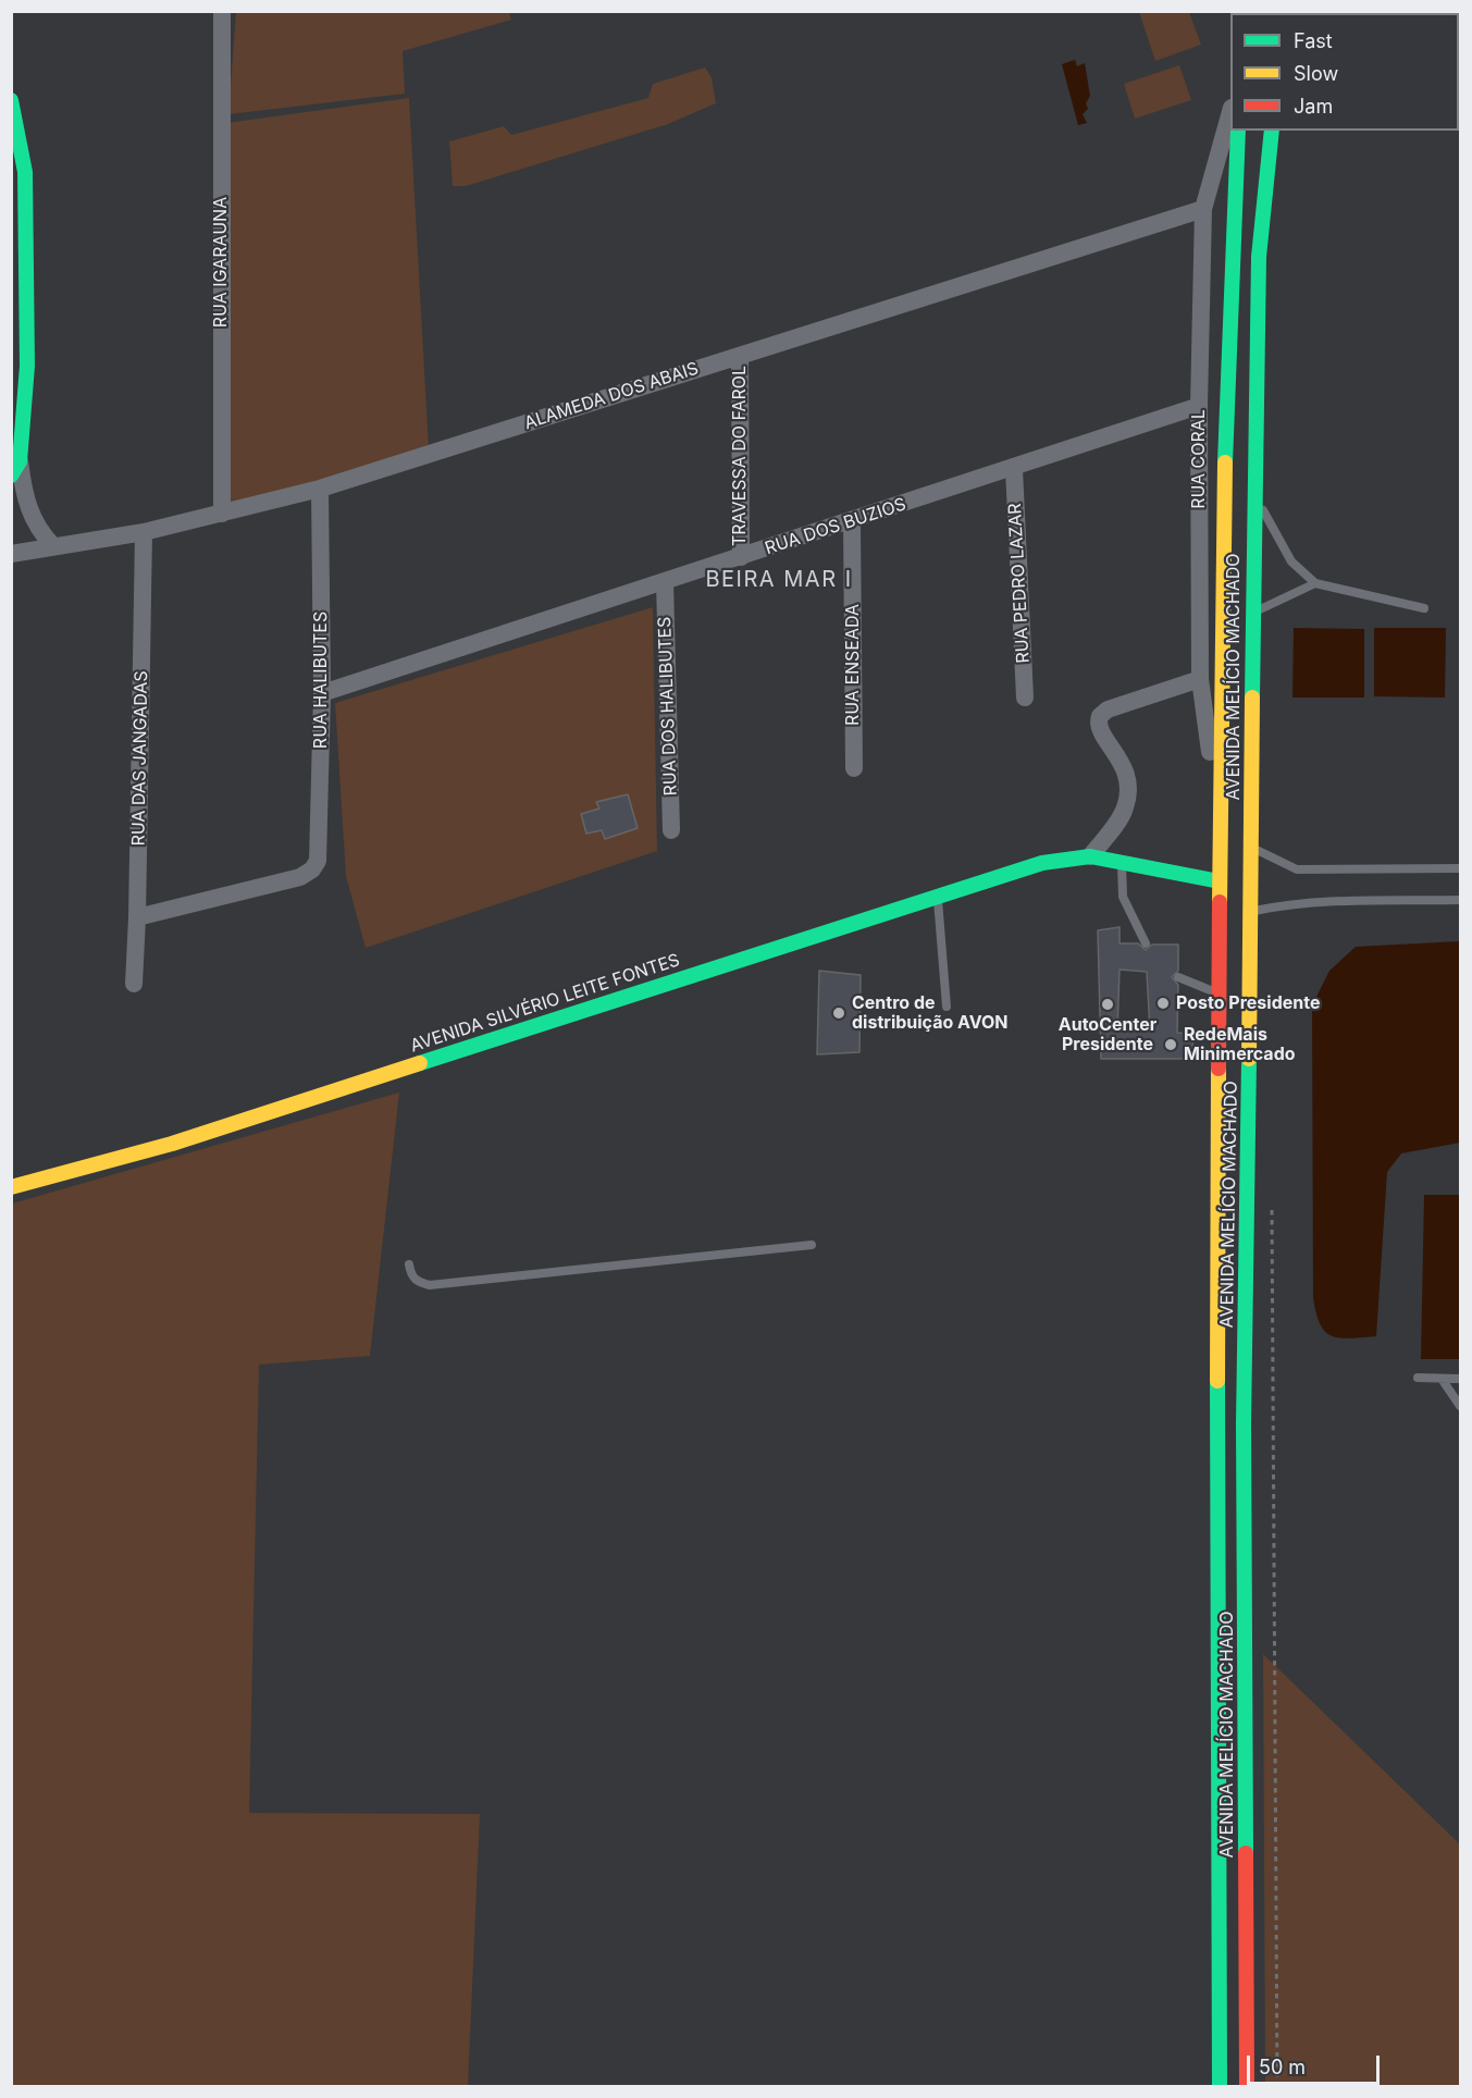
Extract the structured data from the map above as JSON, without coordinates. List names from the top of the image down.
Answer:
{
  "streets": {
    "main road": ["AVENIDA MELÍCIO MACHADO", "AVENIDA SILVÉRIO LEITE FONTES"],
    "street": [
      "RUA IGARAUNA",
      "ALAMEDA DOS ABAIS",
      "TRAVESSA DO FAROL",
      "RUA CORAL",
      "RUA DOS BUZIOS",
      "RUA PEDRO LAZAR",
      "RUA ENSEADA",
      "RUA HALIBUTES",
      "RUA DOS HALIBUTES",
      "RUA DAS JANGADAS"
    ]
  },
  "crossings": [
    ["RUA IGARAUNA", "ALAMEDA DOS ABAIS"],
    ["ALAMEDA DOS ABAIS", "TRAVESSA DO FAROL"],
    ["ALAMEDA DOS ABAIS", "RUA CORAL"],
    ["ALAMEDA DOS ABAIS", "RUA HALIBUTES"],
    ["ALAMEDA DOS ABAIS", "RUA DAS JANGADAS"],
    ["TRAVESSA DO FAROL", "RUA DOS BUZIOS"],
    ["RUA CORAL", "RUA DOS BUZIOS"],
    ["RUA CORAL", "AVENIDA MELÍCIO MACHADO"],
    ["RUA DOS BUZIOS", "RUA PEDRO LAZAR"],
    ["RUA DOS BUZIOS", "RUA ENSEADA"],
    ["RUA DOS BUZIOS", "RUA HALIBUTES"],
    ["RUA DOS BUZIOS", "RUA DOS HALIBUTES"],
    ["AVENIDA MELÍCIO MACHADO", "AVENIDA SILVÉRIO LEITE FONTES"],
    ["RUA HALIBUTES", "RUA DAS JANGADAS"]
  ],
  "districts": ["BEIRA MAR I"],
  "places": [
    "Posto Presidente",
    "AutoCenter Presidente",
    "Centro de distribuição AVON",
    "RedeMais Minimercado"
  ],
  "legend": ["Fast", "Slow", "Jam"],
  "scale_bar": "50 m"
}
